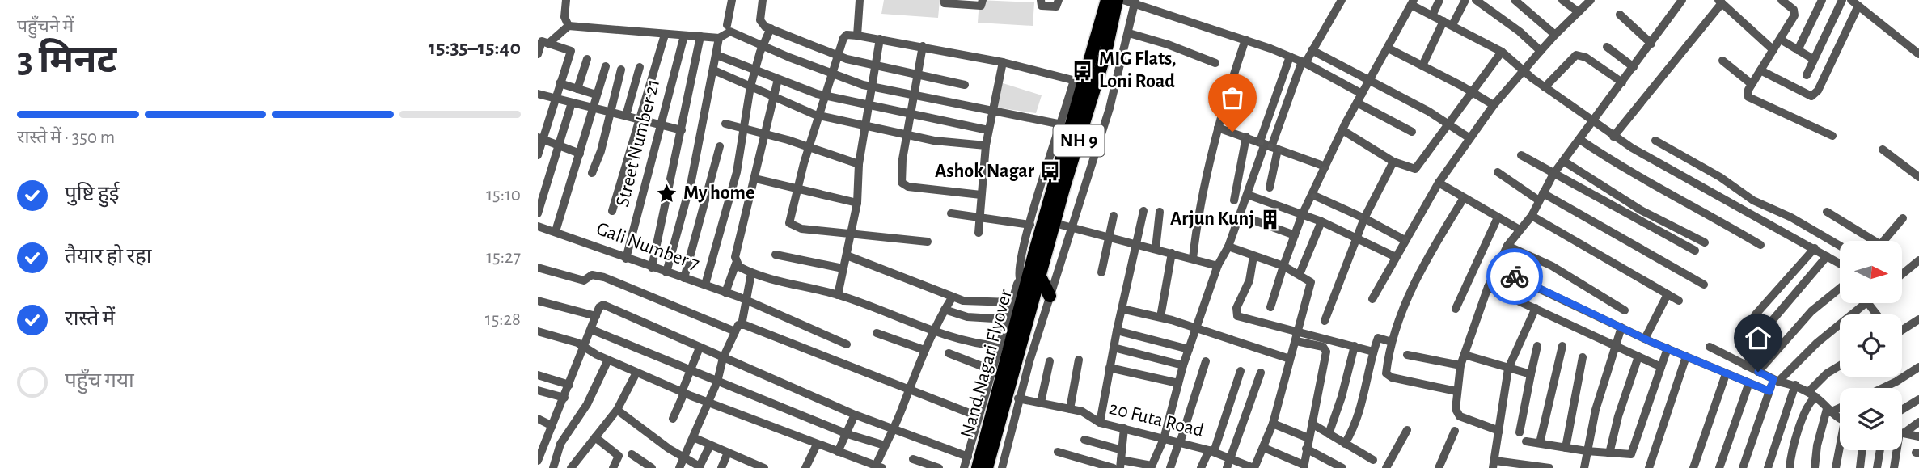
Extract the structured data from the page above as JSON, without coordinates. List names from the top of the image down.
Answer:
{
  "streets": {
    "highway": ["NH 9", "Nand Nagari Flyover"],
    "street": ["Street Number 21", "Gali Number 7", "20 Futa Road"]
  },
  "crossings": [
    ["NH 9", "Nand Nagari Flyover"],
    ["Street Number 21", "Gali Number 7"]
  ],
  "places": {
    "bus stop": ["MIG Flats, Loni Road", "Ashok Nagar"],
    "place": ["My home"],
    "building": ["Arjun Kunj"]
  },
  "north": "right",
  "page": {
    "heading": ["3 मिनट", "पहुँचने में", "15:35–15:40"],
    "bar": "रास्ते में · 350 m",
    "list": [
      ["पुष्टि हुई", "15:10"],
      ["तैयार हो रहा", "15:27"],
      ["रास्ते में", "15:28"],
      "पहुँच गया"
    ]
  }
}
